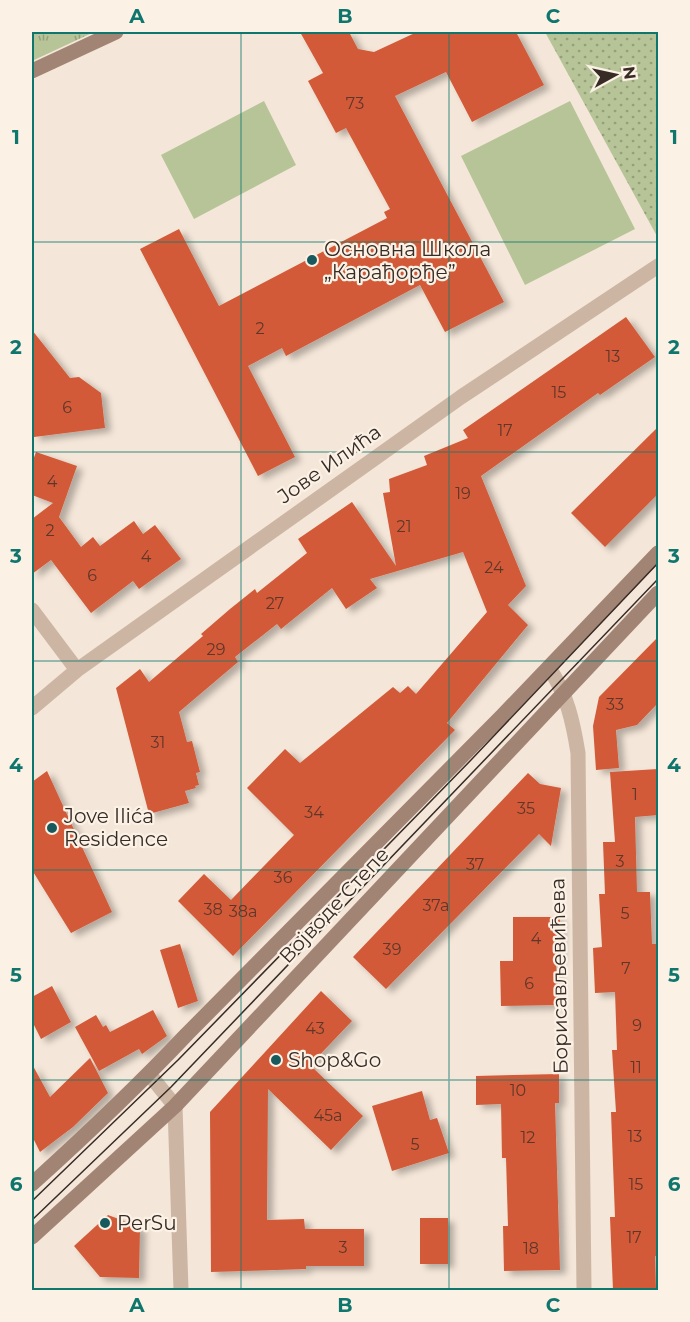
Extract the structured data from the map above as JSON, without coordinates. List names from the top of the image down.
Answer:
{
  "streets": {
    "main road": ["Војводе Степе"],
    "street": ["Јове Илића", "Борисављевићева"]
  },
  "crossings": [
    ["Војводе Степе", "Борисављевићева"]
  ],
  "places": [
    "Основна Школа „Карађорђе”",
    "Jove Ilića Residence",
    "Shop&Go",
    "PerSu"
  ],
  "house_numbers": [
    "73",
    "2",
    "13",
    "15",
    "6",
    "17",
    "4",
    "19",
    "21",
    "2",
    "4",
    "24",
    "6",
    "27",
    "29",
    "33",
    "31",
    "1",
    "35",
    "34",
    "3",
    "37",
    "36",
    "37a",
    "38",
    "38a",
    "5",
    "4",
    "39",
    "7",
    "6",
    "9",
    "43",
    "11",
    "10",
    "45a",
    "13",
    "12",
    "5",
    "15",
    "17",
    "3",
    "18"
  ],
  "north": "right",
  "grid": {
    "columns": ["A", "B", "C"],
    "rows": [
      "1",
      "2",
      "3",
      "4",
      "5",
      "6"
    ]
  }
}
